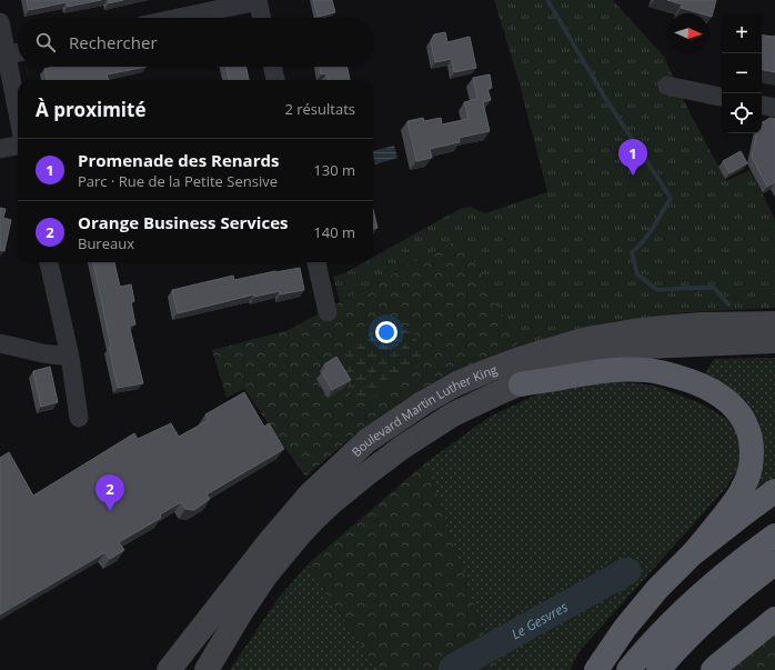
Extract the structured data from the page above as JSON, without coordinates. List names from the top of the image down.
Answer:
{
  "streets": {
    "main road": ["Boulevard Martin Luther King"]
  },
  "water": ["Le Gesvres"],
  "north": "right",
  "page": {
    "map_buttons": ["+", "−"],
    "search": "Rechercher",
    "heading": ["À proximité", "2 résultats"],
    "list": [
      {
        "mark": "1",
        "name": "Promenade des Renards",
        "note": "Parc · Rue de la Petite Sensive",
        "value": "130 m"
      },
      {
        "mark": "2",
        "name": "Orange Business Services",
        "note": "Bureaux",
        "value": "140 m"
      }
    ],
    "pins": ["1", "2"]
  }
}
